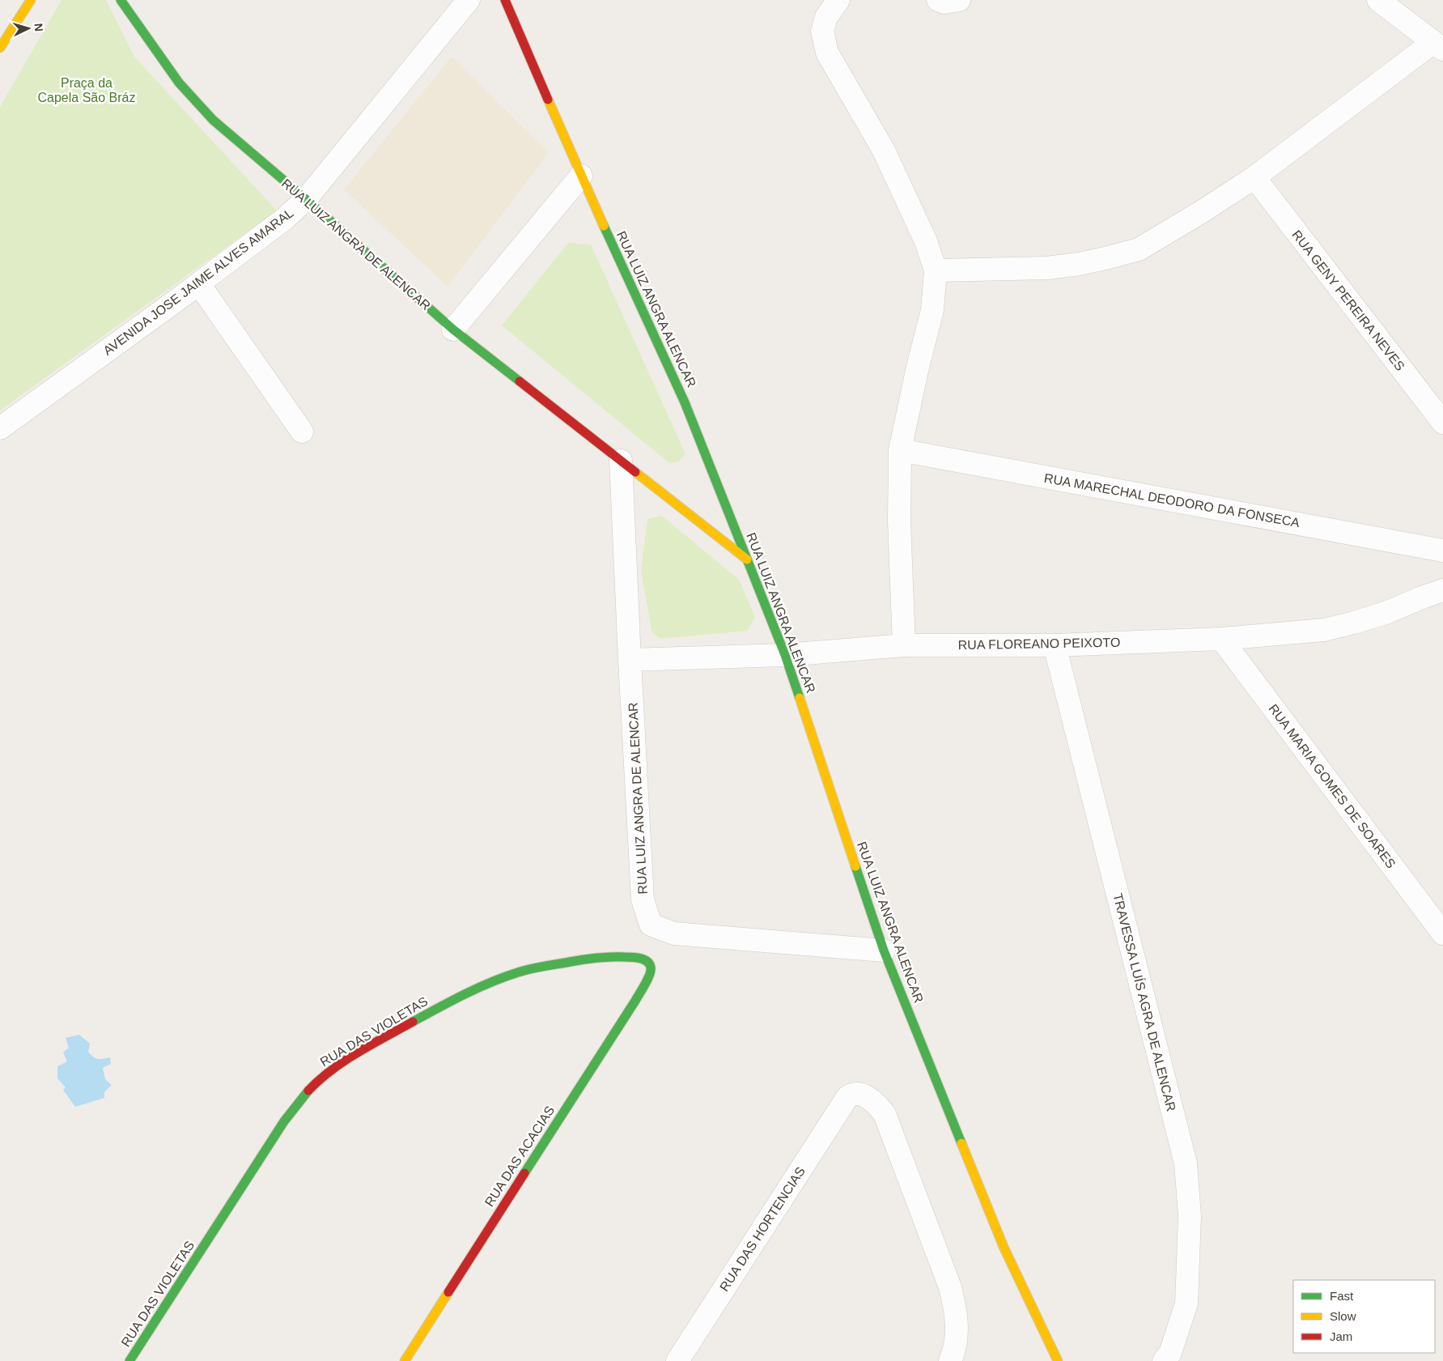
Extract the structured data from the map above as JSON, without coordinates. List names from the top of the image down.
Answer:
{
  "streets": {
    "main road": [
      "RUA LUIZ ANGRA DE ALENCAR",
      "RUA LUIZ ANGRA ALENCAR",
      "RUA DAS VIOLETAS",
      "RUA DAS ACACIAS"
    ],
    "street": [
      "AVENIDA JOSE JAIME ALVES AMARAL",
      "RUA GENY PEREIRA NEVES",
      "RUA MARECHAL DEODORO DA FONSECA",
      "RUA FLOREANO PEIXOTO",
      "RUA MARIA GOMES DE SOARES",
      "TRAVESSA LUÍS AGRA DE ALENCAR",
      "RUA DAS HORTENCIAS"
    ]
  },
  "crossings": [
    ["RUA LUIZ ANGRA DE ALENCAR", "AVENIDA JOSE JAIME ALVES AMARAL"],
    ["RUA LUIZ ANGRA DE ALENCAR", "RUA LUIZ ANGRA ALENCAR"],
    ["RUA LUIZ ANGRA DE ALENCAR", "RUA FLOREANO PEIXOTO"],
    ["RUA LUIZ ANGRA ALENCAR", "RUA FLOREANO PEIXOTO"],
    ["RUA FLOREANO PEIXOTO", "RUA MARIA GOMES DE SOARES"],
    ["RUA FLOREANO PEIXOTO", "TRAVESSA LUÍS AGRA DE ALENCAR"],
    ["RUA DAS VIOLETAS", "RUA DAS ACACIAS"]
  ],
  "parks": ["Praça da Capela São Bráz"],
  "legend": ["Fast", "Slow", "Jam"],
  "north": "right"
}
